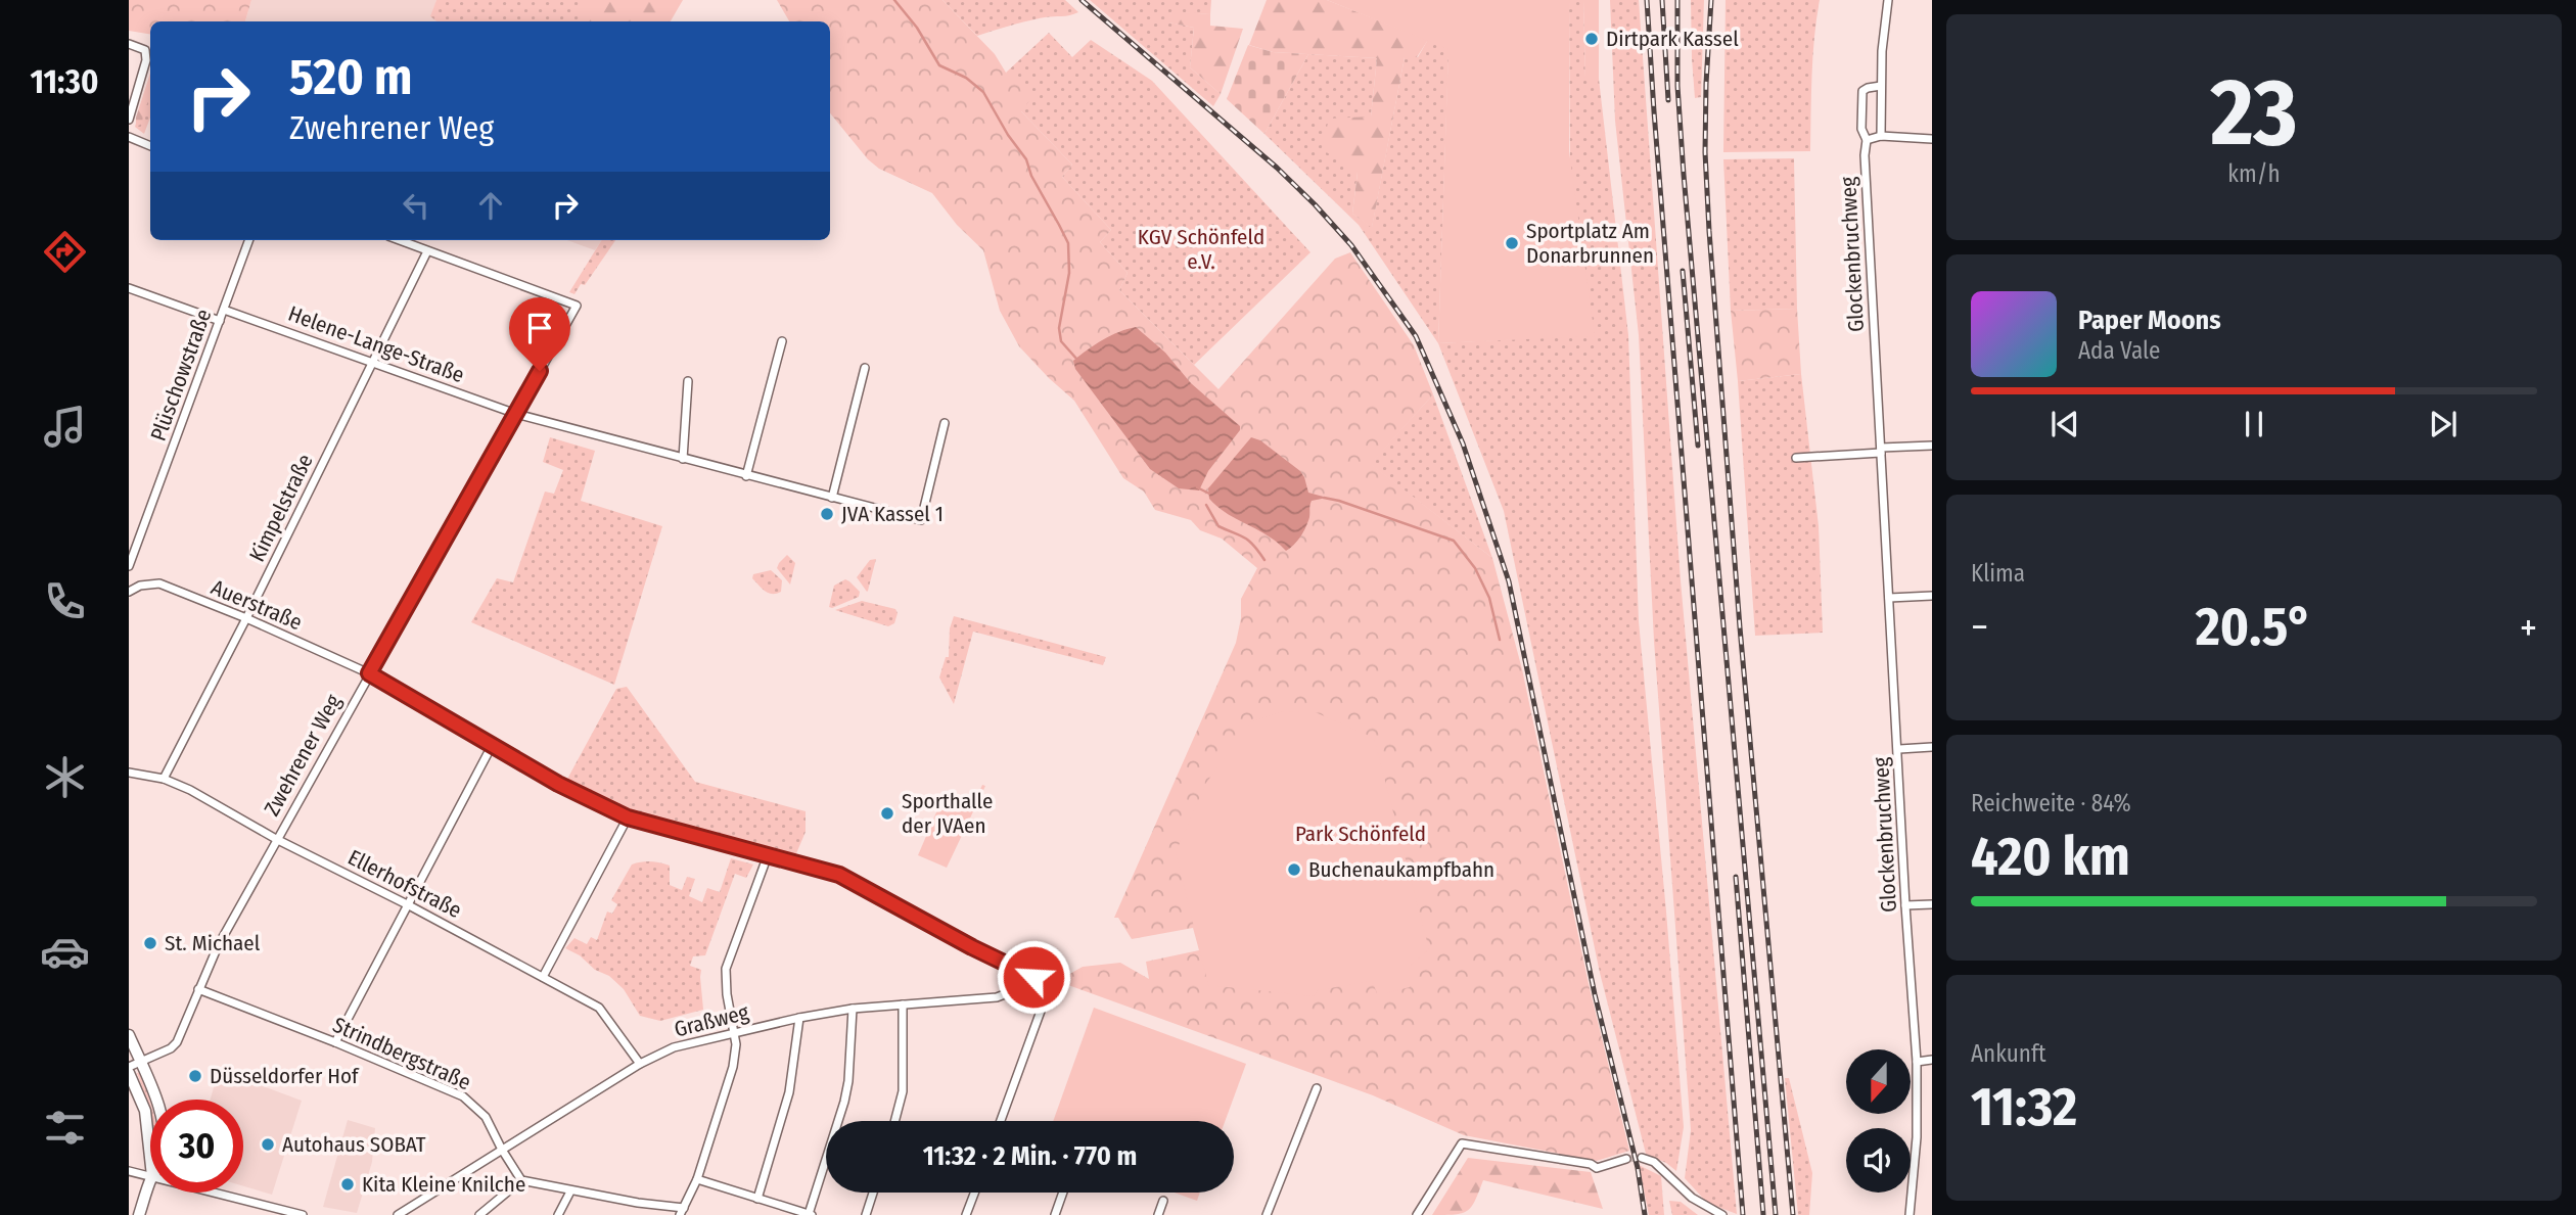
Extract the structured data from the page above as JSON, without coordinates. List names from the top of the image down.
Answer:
{
  "streets": {
    "street": [
      "Glockenbruchweg",
      "Helene-Lange-Straße",
      "Plüschowstraße",
      "Kimpelstraße",
      "Auerstraße",
      "Zwehrener Weg",
      "Ellerhofstraße",
      "Graßweg",
      "Strindbergstraße"
    ]
  },
  "crossings": [
    ["Helene-Lange-Straße", "Plüschowstraße"],
    ["Helene-Lange-Straße", "Kimpelstraße"],
    ["Helene-Lange-Straße", "Zwehrener Weg"],
    ["Kimpelstraße", "Auerstraße"],
    ["Kimpelstraße", "Zwehrener Weg"],
    ["Kimpelstraße", "Ellerhofstraße"],
    ["Auerstraße", "Zwehrener Weg"],
    ["Auerstraße", "Graßweg"],
    ["Zwehrener Weg", "Ellerhofstraße"],
    ["Zwehrener Weg", "Strindbergstraße"],
    ["Ellerhofstraße", "Graßweg"],
    ["Graßweg", "Strindbergstraße"]
  ],
  "parks": ["KGV Schönfeld e.V.", "Park Schönfeld"],
  "places": [
    "Dirtpark Kassel",
    "Sportplatz Am Donarbrunnen",
    "JVA Kassel 1",
    "Sporthalle der JVAen",
    "Buchenaukampfbahn",
    "St. Michael",
    "Düsseldorfer Hof",
    "Autohaus SOBAT",
    "Kita Kleine Knilche"
  ],
  "north": "bottom",
  "page": {
    "tabs": "11:30",
    "tile": [
      ["23", "km/h"],
      "Klima",
      ["Reichweite · 84%", "420 km"],
      ["Ankunft", "11:32"]
    ],
    "turn": ["520 m", "Zwehrener Weg"],
    "song": ["Paper Moons", "Ada Vale"],
    "heat": ["−", "20.5°", "+"],
    "limit": "30",
    "trip": "11:32 · 2 Min. · 770 m"
  }
}
